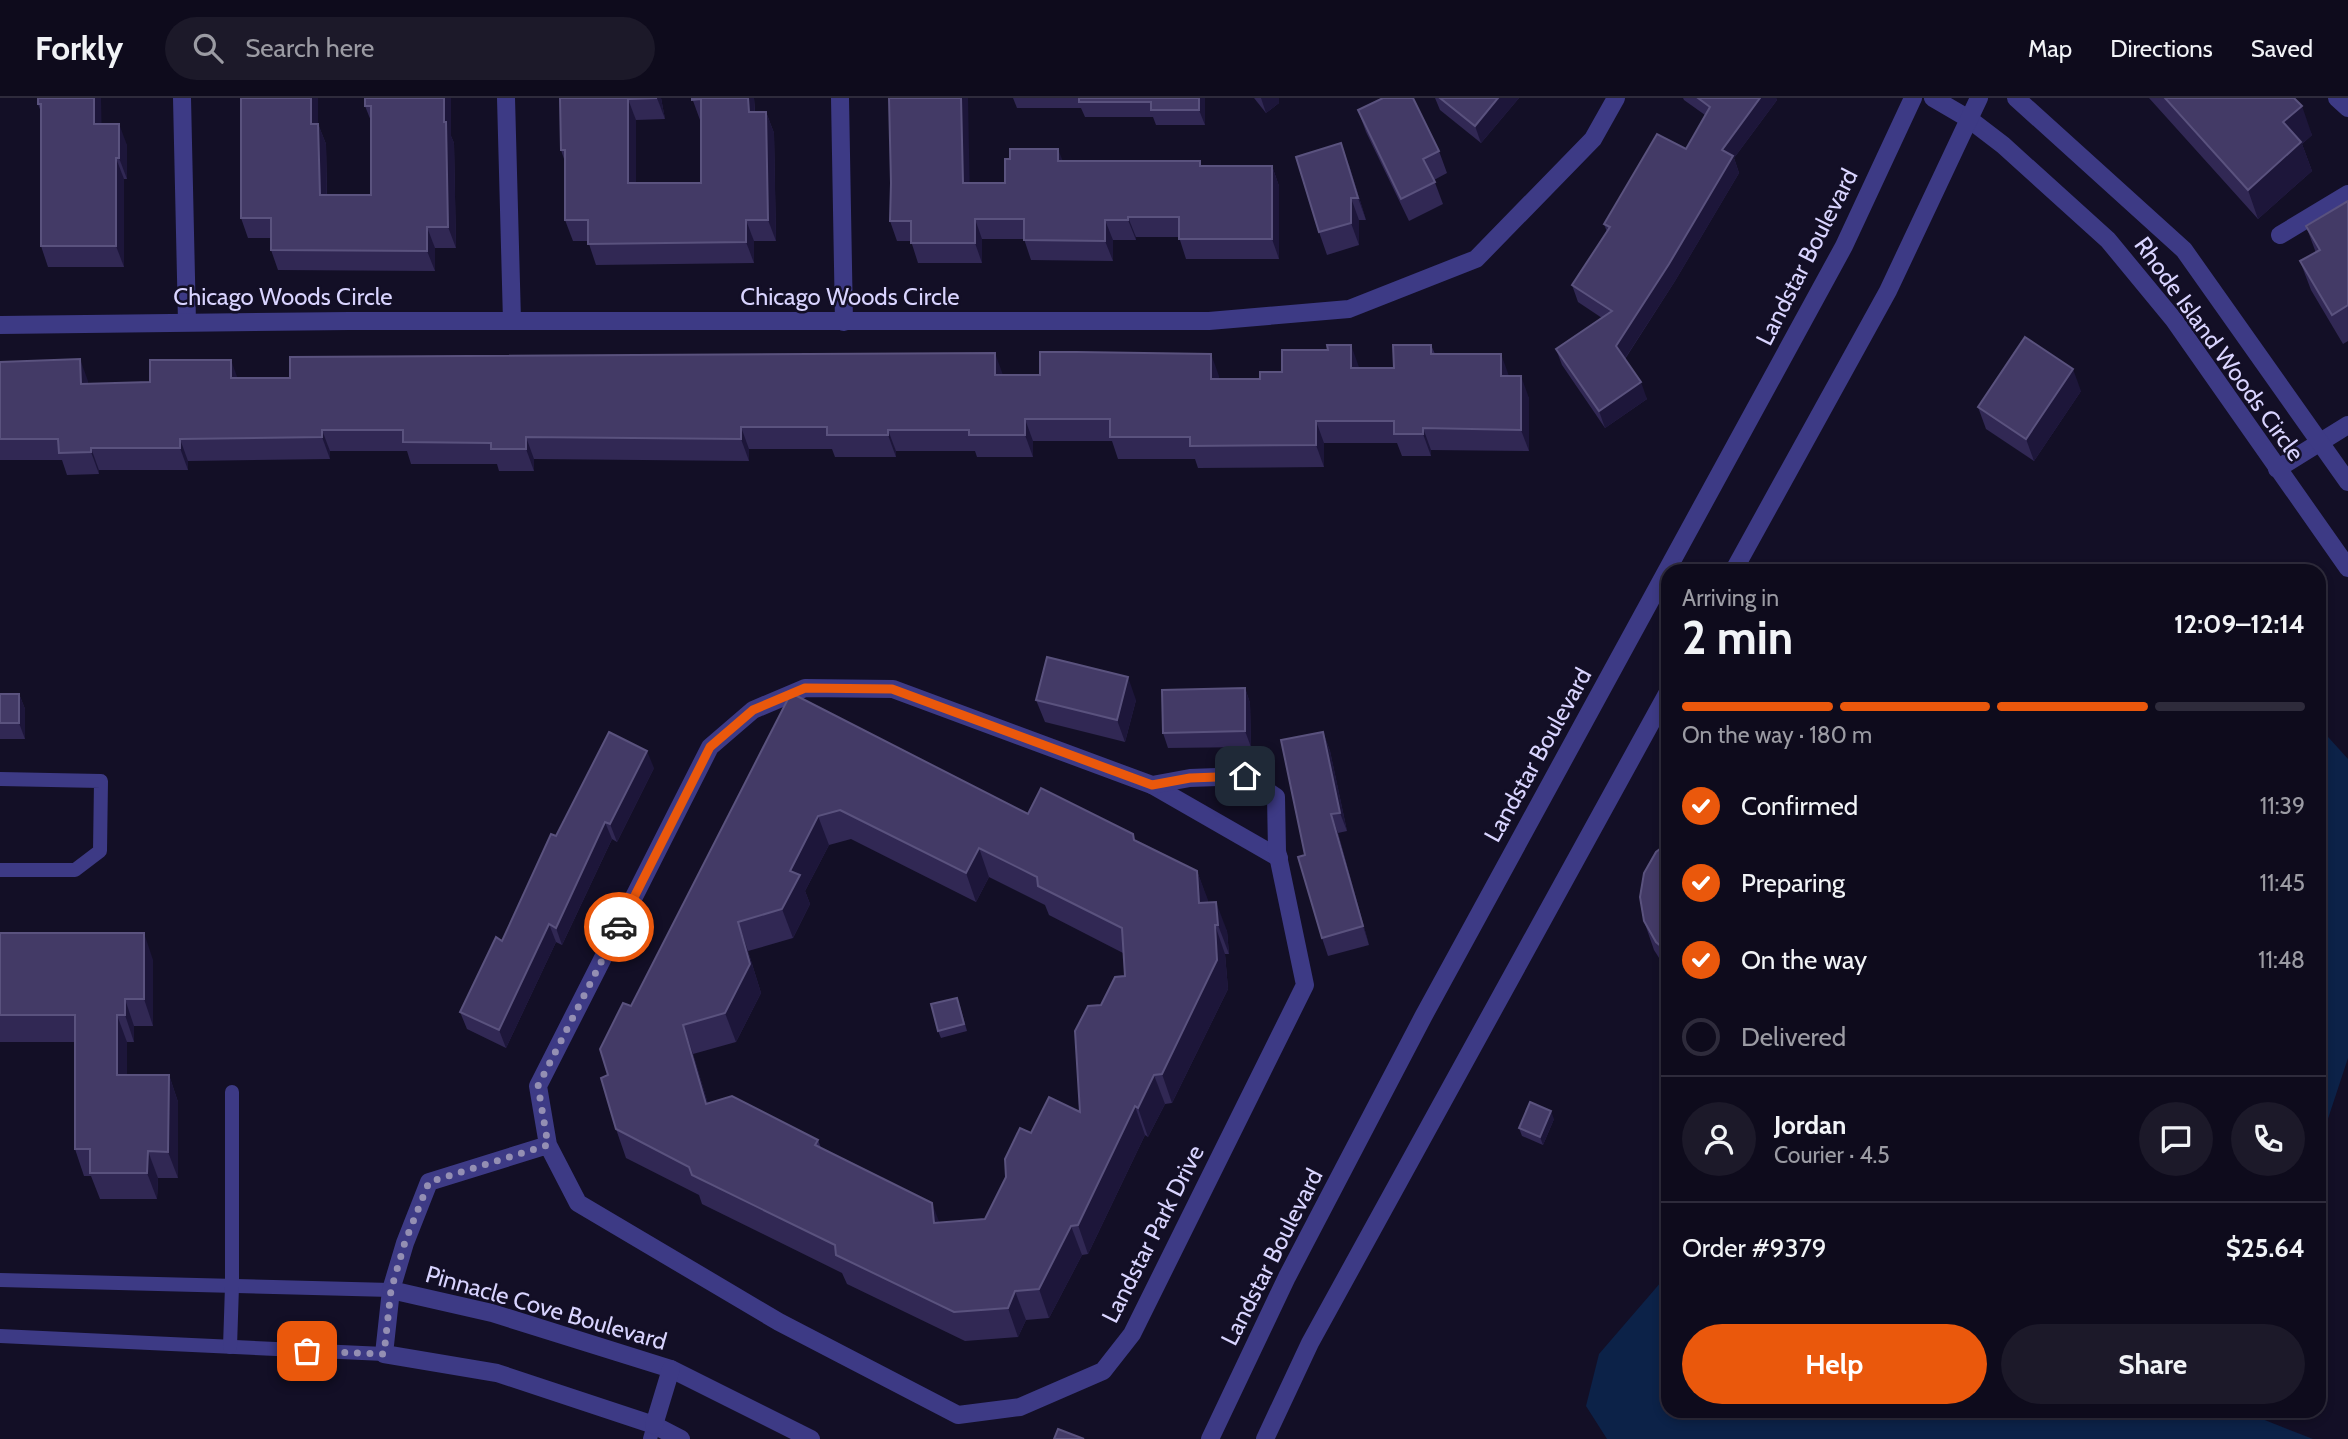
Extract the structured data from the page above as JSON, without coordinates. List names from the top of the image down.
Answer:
{
  "streets": {
    "street": [
      "Landstar Boulevard",
      "Chicago Woods Circle",
      "Rhode Island Woods Circle",
      "Landstar Park Drive",
      "Pinnacle Cove Boulevard"
    ]
  },
  "page": {
    "header": "Forkly",
    "search": "Search here",
    "nav": ["Map", "Directions", "Saved"],
    "heading": ["2 min", "Arriving in", "12:09–12:14"],
    "panel": [
      "Jordan",
      "Courier · 4.5",
      "Order #9379",
      "$25.64"
    ],
    "bar": "On the way · 180 m",
    "list": [
      ["Confirmed", "11:39"],
      ["Preparing", "11:45"],
      ["On the way", "11:48"],
      "Delivered"
    ],
    "buttons": ["Help", "Share"]
  }
}
